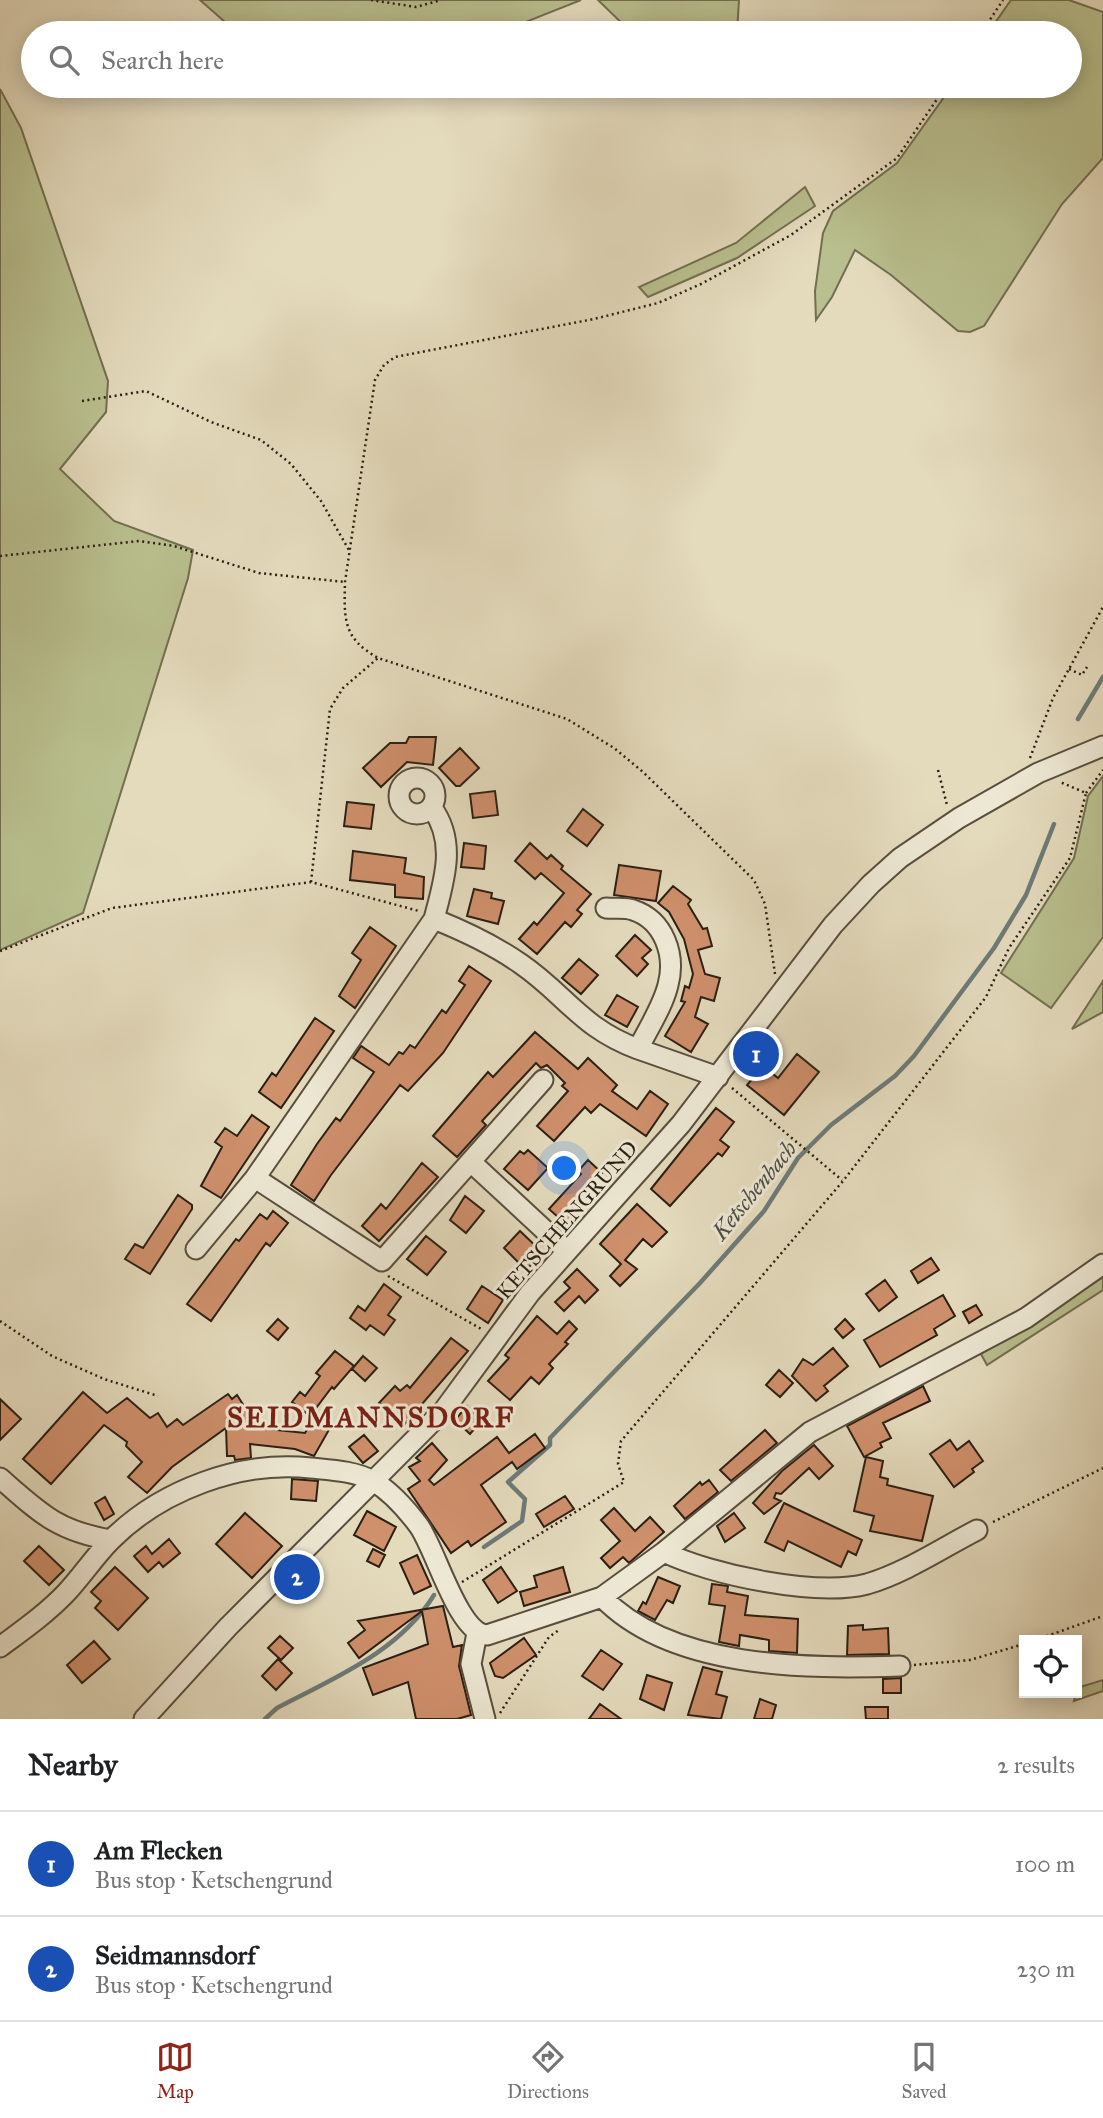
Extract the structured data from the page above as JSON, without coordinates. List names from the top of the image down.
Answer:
{
  "streets": {
    "street": ["KETSCHENGRUND"]
  },
  "districts": ["SEIDMANNSDORF"],
  "water": ["Ketschenbach"],
  "page": {
    "search": "Search here",
    "pins": ["1", "2"],
    "heading": ["Nearby", "2 results"],
    "list": [
      {
        "mark": "1",
        "name": "Am Flecken",
        "note": "Bus stop · Ketschengrund",
        "value": "100 m"
      },
      {
        "mark": "2",
        "name": "Seidmannsdorf",
        "note": "Bus stop · Ketschengrund",
        "value": "230 m"
      }
    ],
    "nav": ["Map", "Directions", "Saved"]
  }
}
